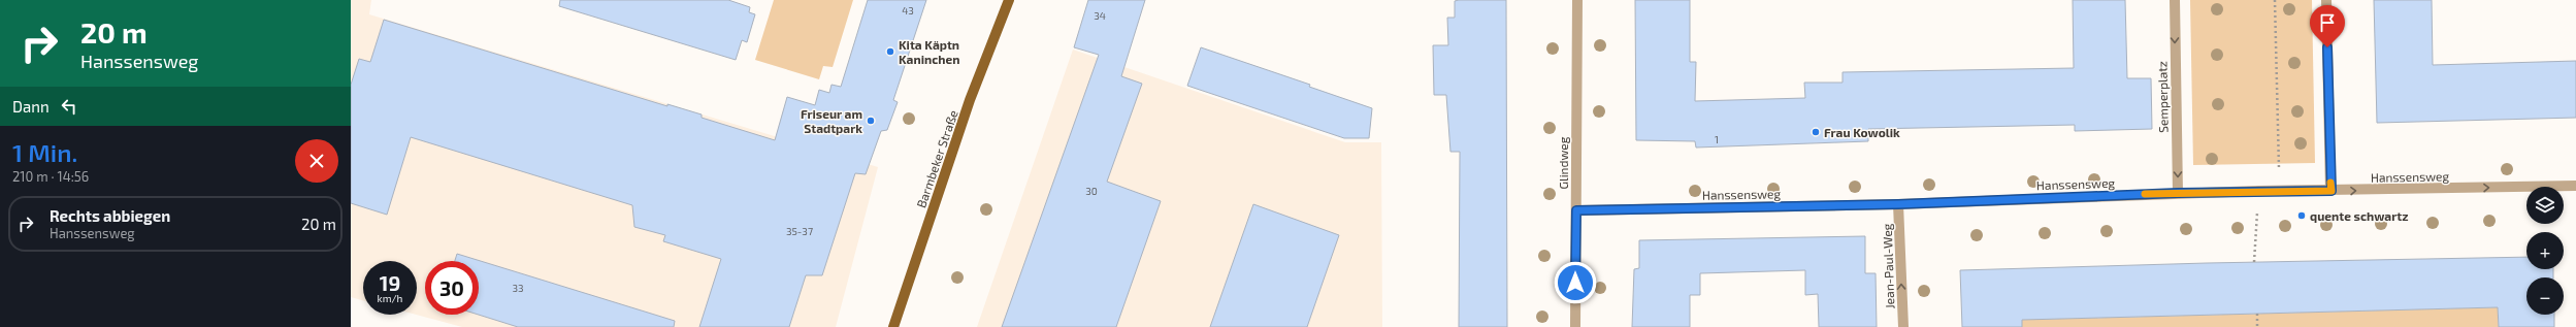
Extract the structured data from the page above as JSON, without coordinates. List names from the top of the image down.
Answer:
{
  "streets": {
    "main road": ["Barmbeker Straße"],
    "street": [
      "Semperplatz",
      "Glindweg",
      "Hanssensweg",
      "Jean-Paul-Weg"
    ]
  },
  "crossings": [
    ["Semperplatz", "Hanssensweg"],
    ["Glindweg", "Hanssensweg"],
    ["Hanssensweg", "Jean-Paul-Weg"]
  ],
  "one_way": ["Semperplatz", "Jean-Paul-Weg"],
  "places": [
    "Kita Käptn Kaninchen",
    "Friseur am Stadtpark",
    "Frau Kowolik",
    "quente schwartz"
  ],
  "house_numbers": [
    "43",
    "34",
    "1",
    "30",
    "35-37",
    "33"
  ],
  "page": {
    "turn": ["20 m", "Hanssensweg"],
    "then": "Dann",
    "heading": ["1 Min.", "210 m · 14:56"],
    "map_buttons": ["+", "−"],
    "list": [
      {
        "name": "Rechts abbiegen",
        "note": "Hanssensweg",
        "value": "20 m"
      }
    ],
    "speed": "19 km/h",
    "limit": "30"
  }
}
